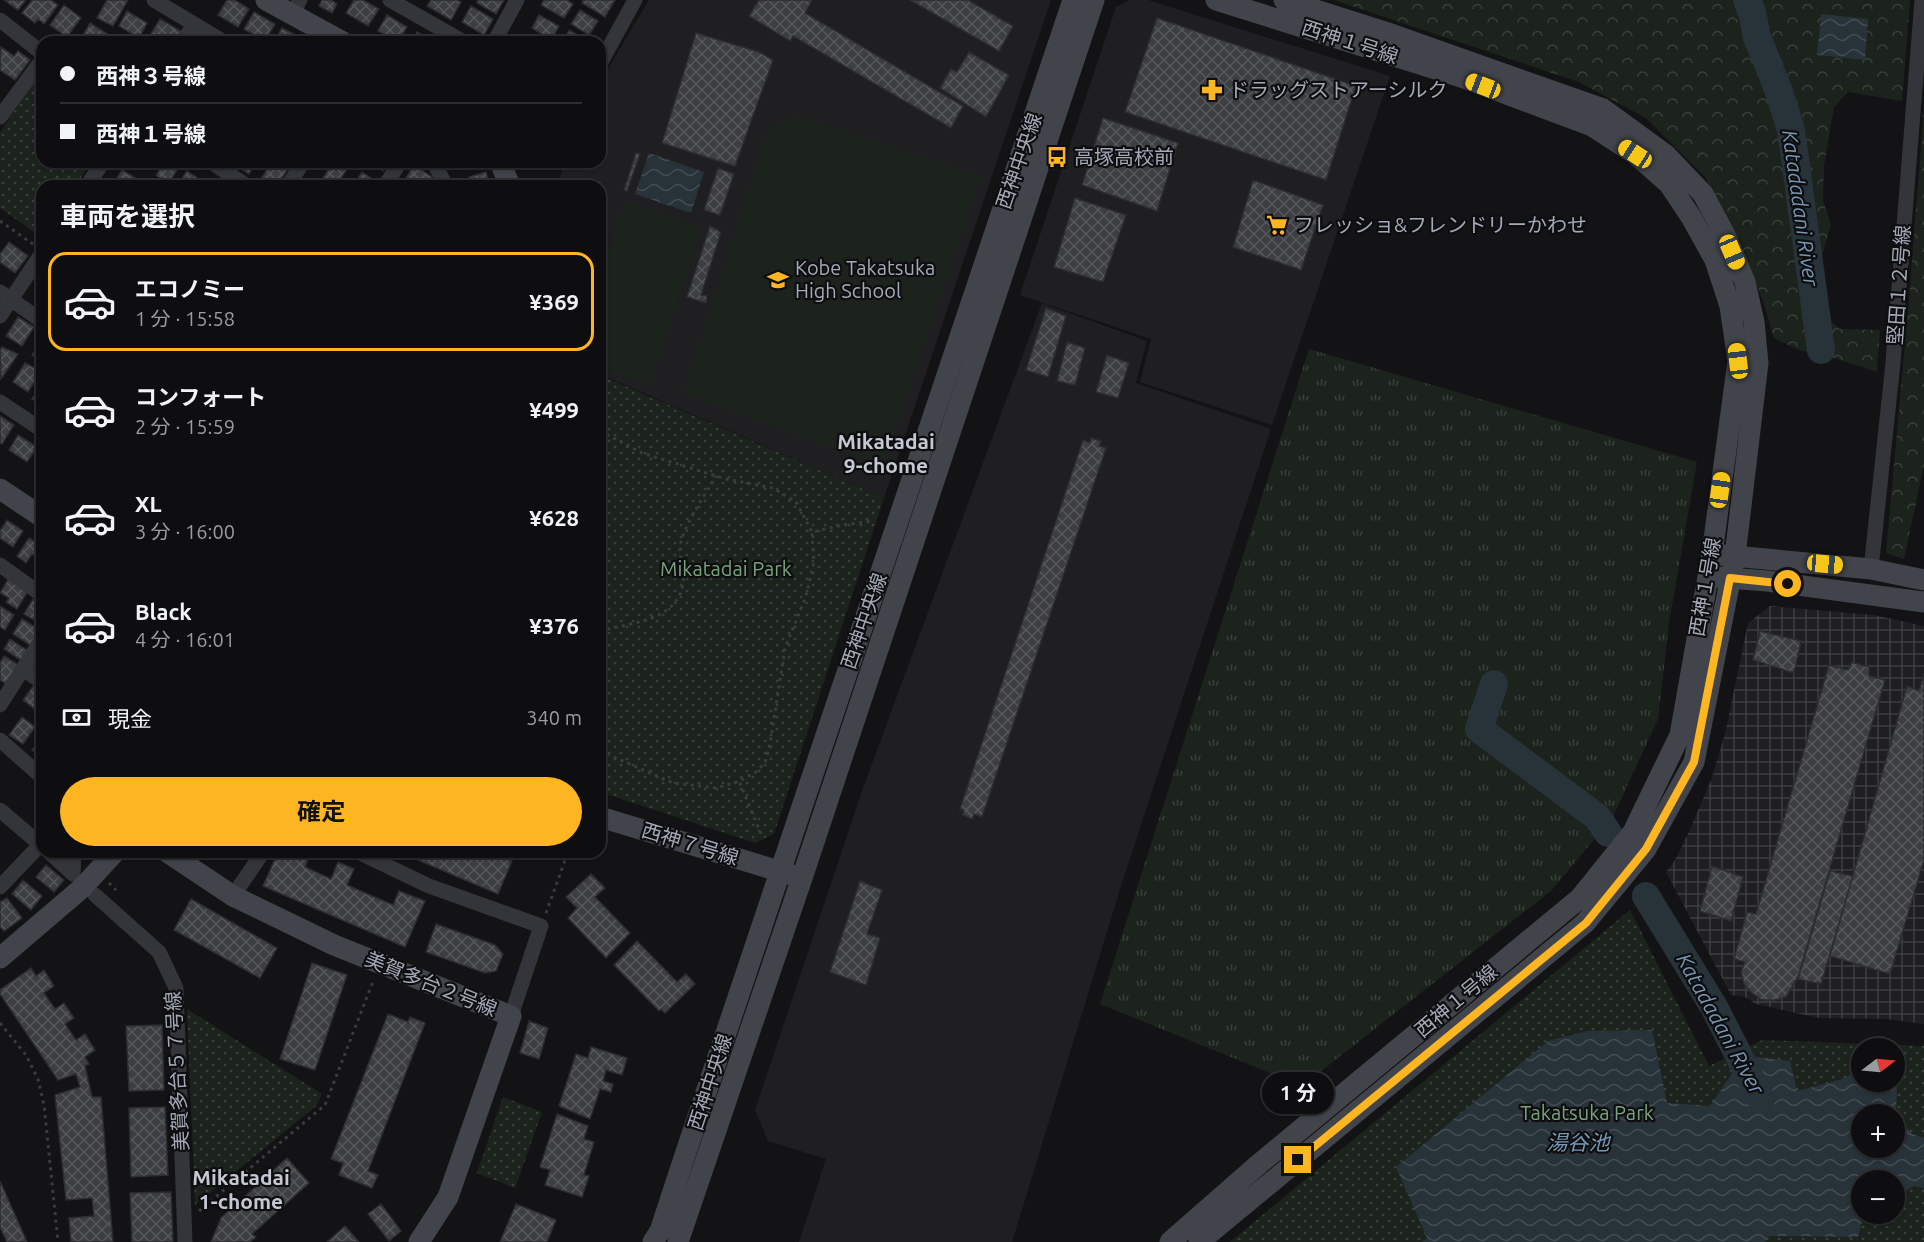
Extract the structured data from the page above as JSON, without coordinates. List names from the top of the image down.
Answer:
{
  "streets": {
    "street": [
      "西神１号線",
      "西神中央線",
      "堅田１２号線",
      "西神７号線",
      "美賀多台２号線",
      "美賀多台５７号線"
    ]
  },
  "crossings": [
    ["西神中央線", "西神７号線"]
  ],
  "districts": ["Mikatadai 9-chome", "Mikatadai 1-chome"],
  "water": ["Katadadani River", "湯谷池"],
  "parks": ["Mikatadai Park", "Takatsuka Park"],
  "places": {
    "pharmacy": ["ドラッグストアーシルク"],
    "bus stop": ["高塚高校前"],
    "supermarket": ["フレッショ&フレンドリーかわせ"],
    "school or university": ["Kobe Takatsuka High School"]
  },
  "north": "right",
  "page": {
    "banner": ["西神３号線", "西神１号線"],
    "heading": "車両を選択",
    "list": [
      {
        "name": "エコノミー",
        "note": "1 分 · 15:58",
        "value": "¥369"
      },
      {
        "name": "コンフォート",
        "note": "2 分 · 15:59",
        "value": "¥499"
      },
      {
        "name": "XL",
        "note": "3 分 · 16:00",
        "value": "¥628"
      },
      {
        "name": "Black",
        "note": "4 分 · 16:01",
        "value": "¥376"
      }
    ],
    "pay": ["現金", "340 m"],
    "buttons": "確定",
    "map_buttons": ["+", "−"],
    "bubble": "1 分"
  }
}
